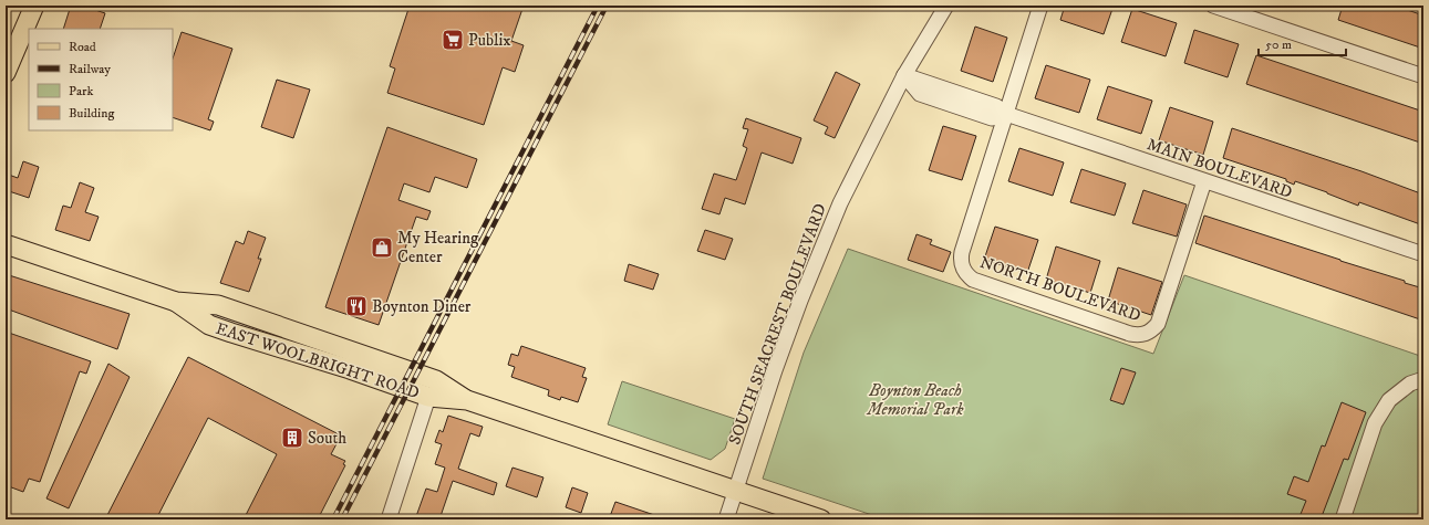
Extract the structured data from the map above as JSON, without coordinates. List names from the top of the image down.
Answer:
{
  "streets": {
    "main road": ["EAST WOOLBRIGHT ROAD"],
    "street": ["MAIN BOULEVARD", "NORTH BOULEVARD", "SOUTH SEACREST BOULEVARD"]
  },
  "crossings": [
    ["MAIN BOULEVARD", "NORTH BOULEVARD"],
    ["MAIN BOULEVARD", "SOUTH SEACREST BOULEVARD"],
    ["SOUTH SEACREST BOULEVARD", "EAST WOOLBRIGHT ROAD"]
  ],
  "parks": ["Boynton Beach Memorial Park"],
  "places": {
    "supermarket": ["Publix"],
    "shop": ["My Hearing Center"],
    "restaurant": ["Boynton Diner"],
    "building": ["South"]
  },
  "legend": [
    "Road",
    "Railway",
    "Park",
    "Building"
  ],
  "scale_bar": "50 m"
}
